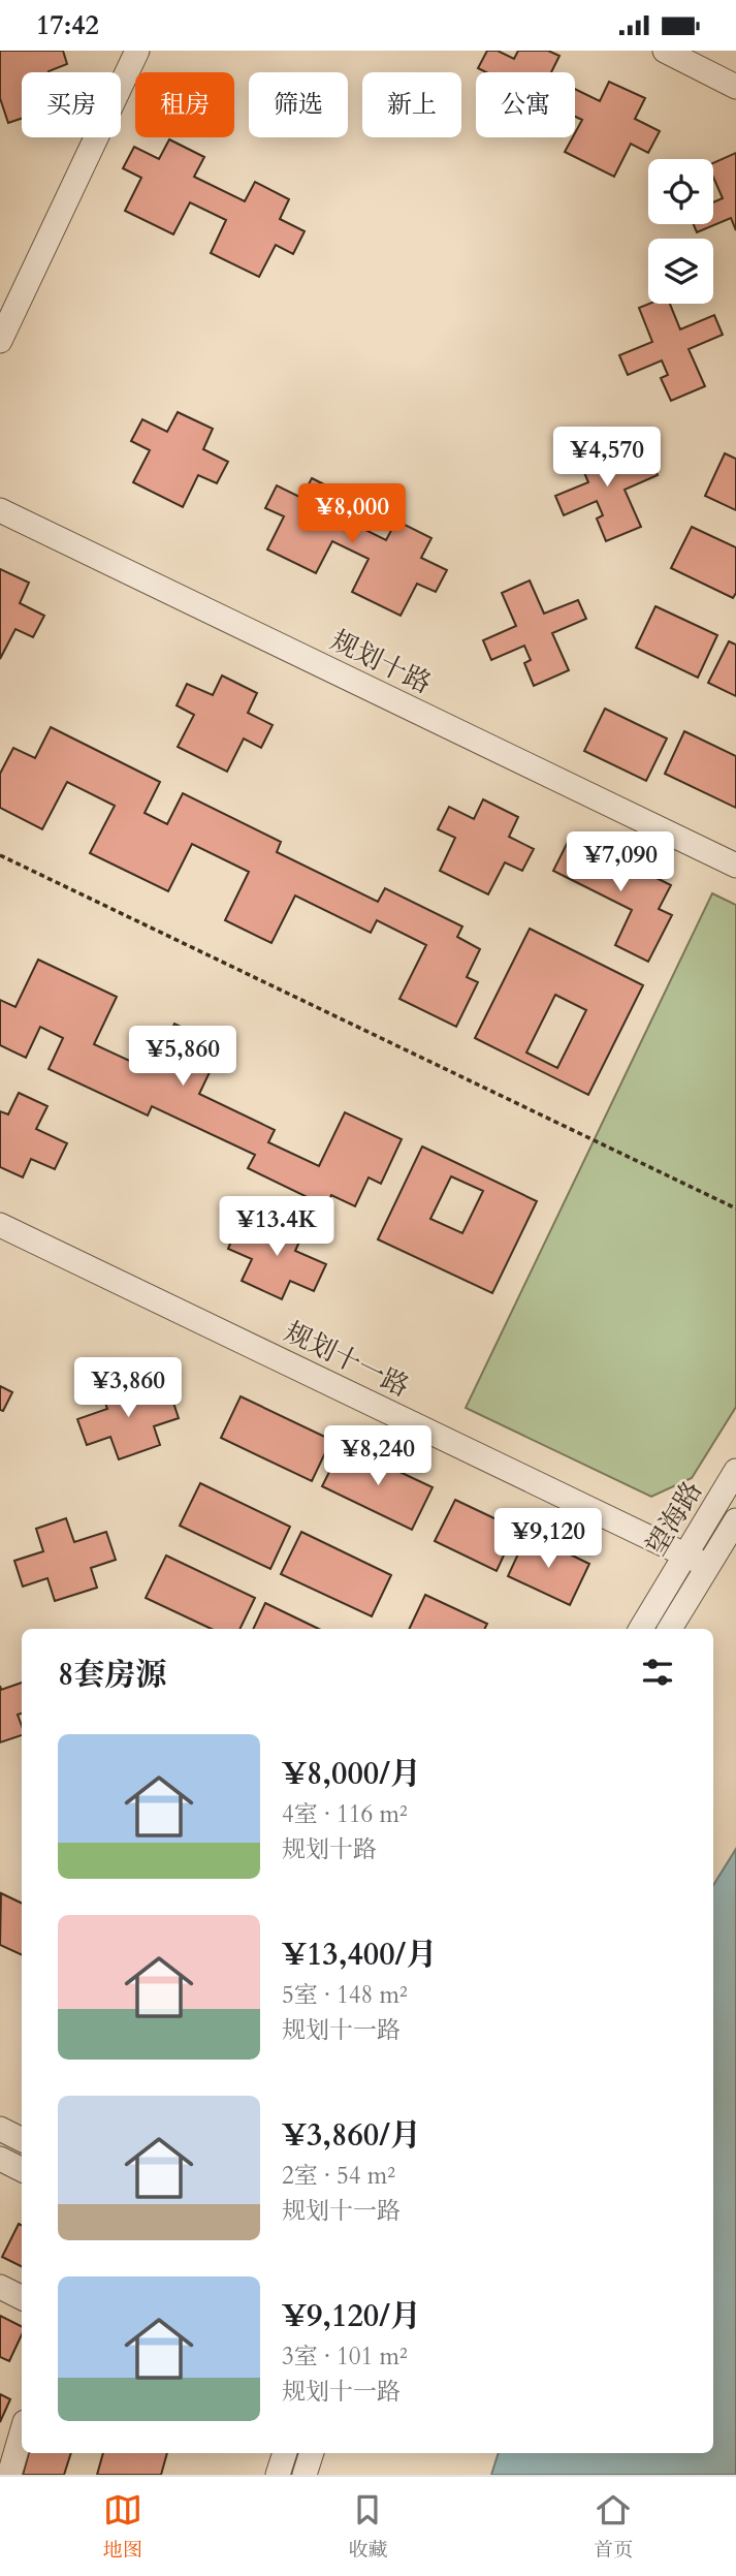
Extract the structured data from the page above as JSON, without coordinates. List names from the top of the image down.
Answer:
{
  "streets": {
    "street": ["规划十路", "规划十一路", "望海路"]
  },
  "crossings": [
    ["规划十一路", "望海路"]
  ],
  "page": {
    "status": "17:42",
    "chip": [
      "买房",
      "租房",
      "筛选",
      "新上",
      "公寓"
    ],
    "price": [
      "¥4,570",
      "¥8,000",
      "¥7,090",
      "¥5,860",
      "¥13.4K",
      "¥3,860",
      "¥8,240",
      "¥9,120"
    ],
    "heading": "8套房源",
    "list": [
      {
        "name": "¥8,000/月",
        "note": "4室 · 116 m² · 规划十路"
      },
      {
        "name": "¥13,400/月",
        "note": "5室 · 148 m² · 规划十一路"
      },
      {
        "name": "¥3,860/月",
        "note": "2室 · 54 m² · 规划十一路"
      },
      {
        "name": "¥9,120/月",
        "note": "3室 · 101 m² · 规划十一路"
      }
    ],
    "tabs": ["地图", "收藏", "首页"]
  }
}
